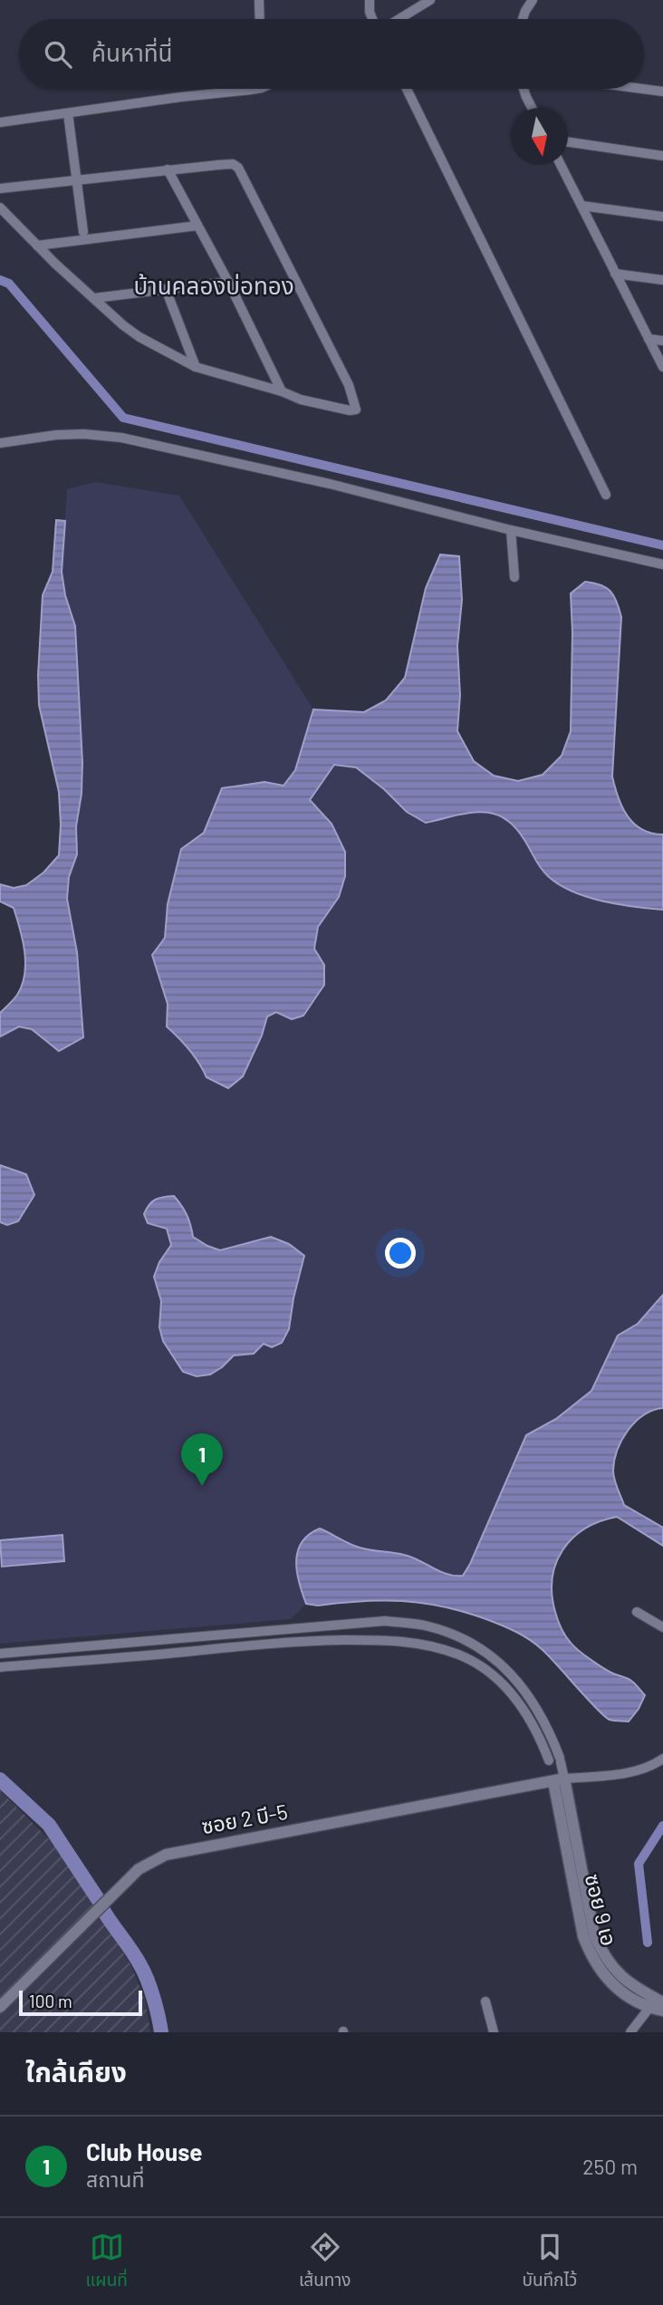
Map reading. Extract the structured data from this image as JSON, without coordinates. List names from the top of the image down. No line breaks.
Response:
{"streets":{"street":["ซอย 2 บี-5","ซอย 9 เอ"]},"crossings":[["ซอย 2 บี-5","ซอย 9 เอ"]],"districts":["บ้านคลองบ่อทอง"],"scale_bar":"100 m","north":"bottom","page":{"search":"ค้นหาที่นี่","pins":"1","scale":"100 m","heading":"ใกล้เคียง","list":[{"mark":"1","name":"Club House","note":"สถานที่","value":"250 m"}],"nav":["แผนที่","เส้นทาง","บันทึกไว้"]}}
